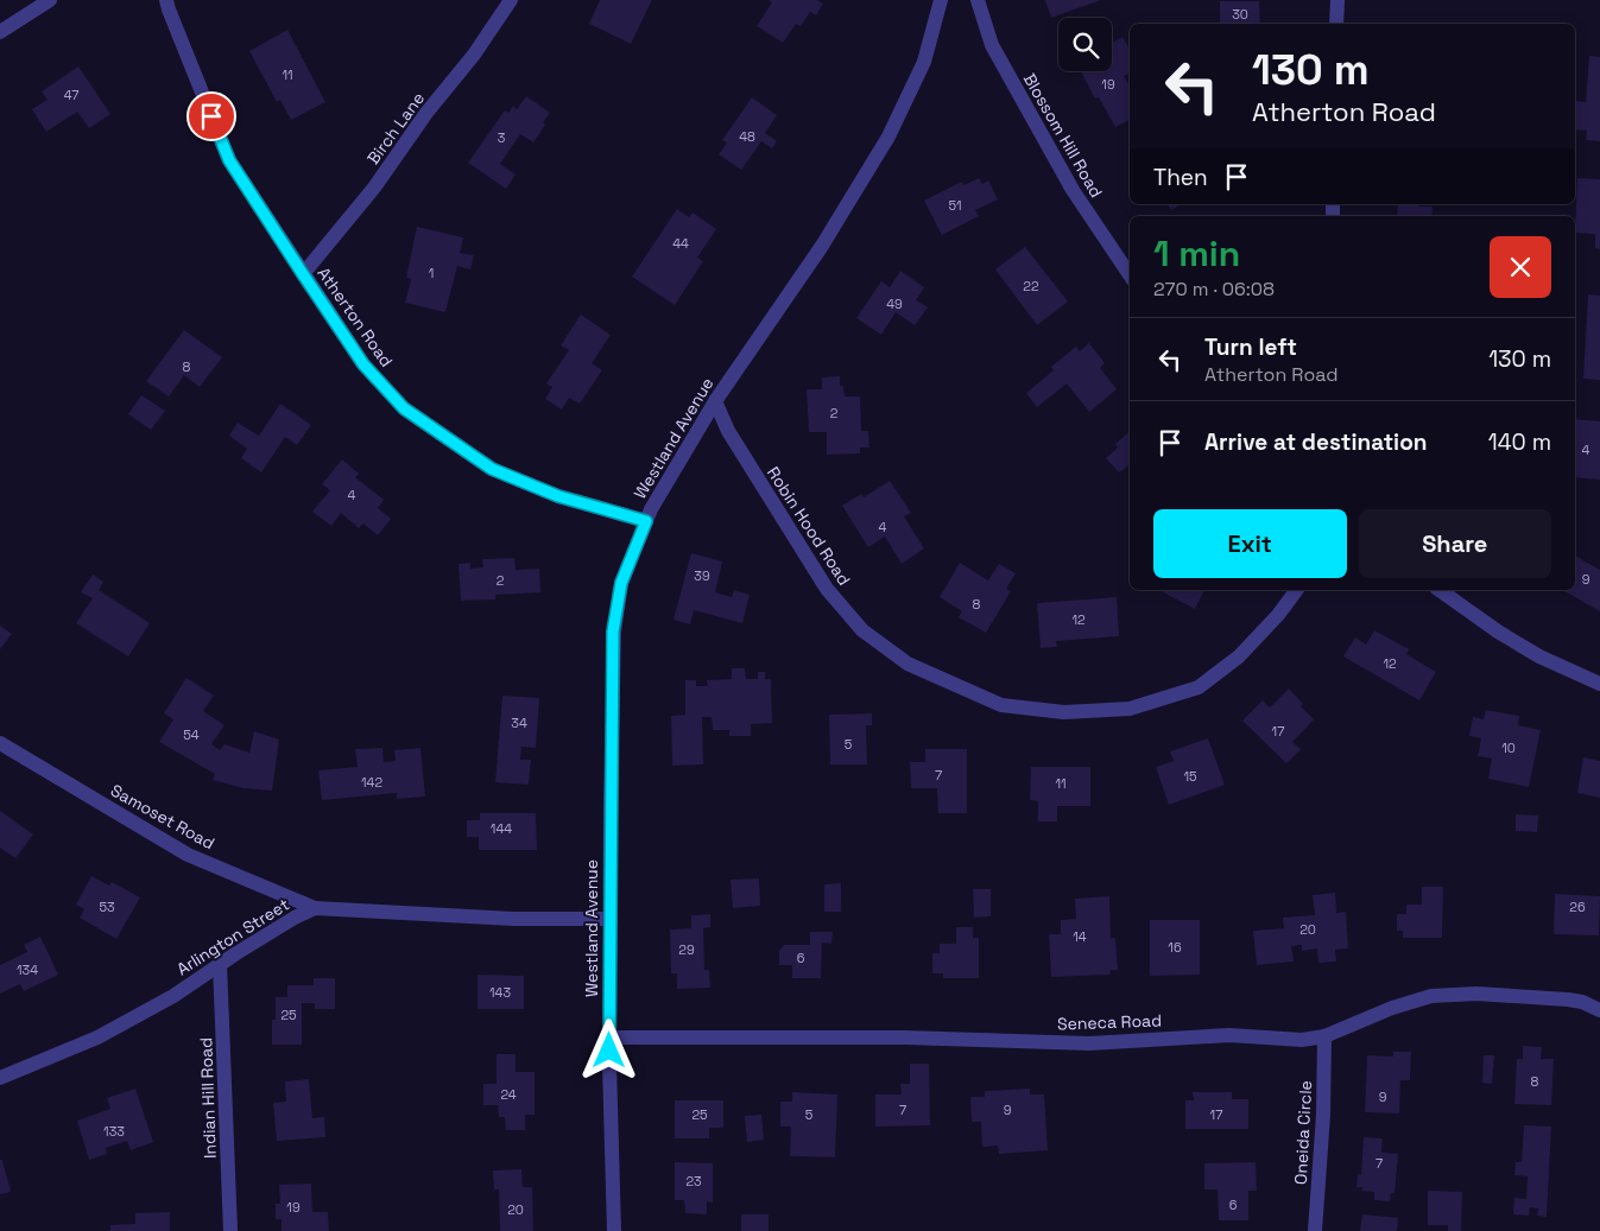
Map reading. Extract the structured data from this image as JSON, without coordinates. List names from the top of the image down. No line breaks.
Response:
{"streets":{"street":["Birch Lane","Blossom Hill Road","Atherton Road","Westland Avenue","Robin Hood Road","Samoset Road","Arlington Street","Seneca Road","Indian Hill Road","Oneida Circle"]},"crossings":[["Birch Lane","Atherton Road"],["Atherton Road","Westland Avenue"],["Westland Avenue","Robin Hood Road"],["Westland Avenue","Arlington Street"],["Westland Avenue","Seneca Road"],["Samoset Road","Arlington Street"],["Arlington Street","Indian Hill Road"],["Seneca Road","Oneida Circle"]],"house_numbers":["30","11","19","47","48","3","51","44","1","22","49","8","2","4","4","4","39","9","2","8","12","12","34","17","54","5","10","7","15","142","11","144","53","26","20","14","16","29","6","134","143","25","8","24","9","7","9","25","5","17","133","7","23","6","19","20"],"page":{"turn":["130 m","Atherton Road"],"then":"Then","heading":["1 min","270 m · 06:08"],"list":[{"name":"Turn left","note":"Atherton Road","value":"130 m"},{"name":"Arrive at destination","value":"140 m"}],"buttons":["Exit","Share"]}}
